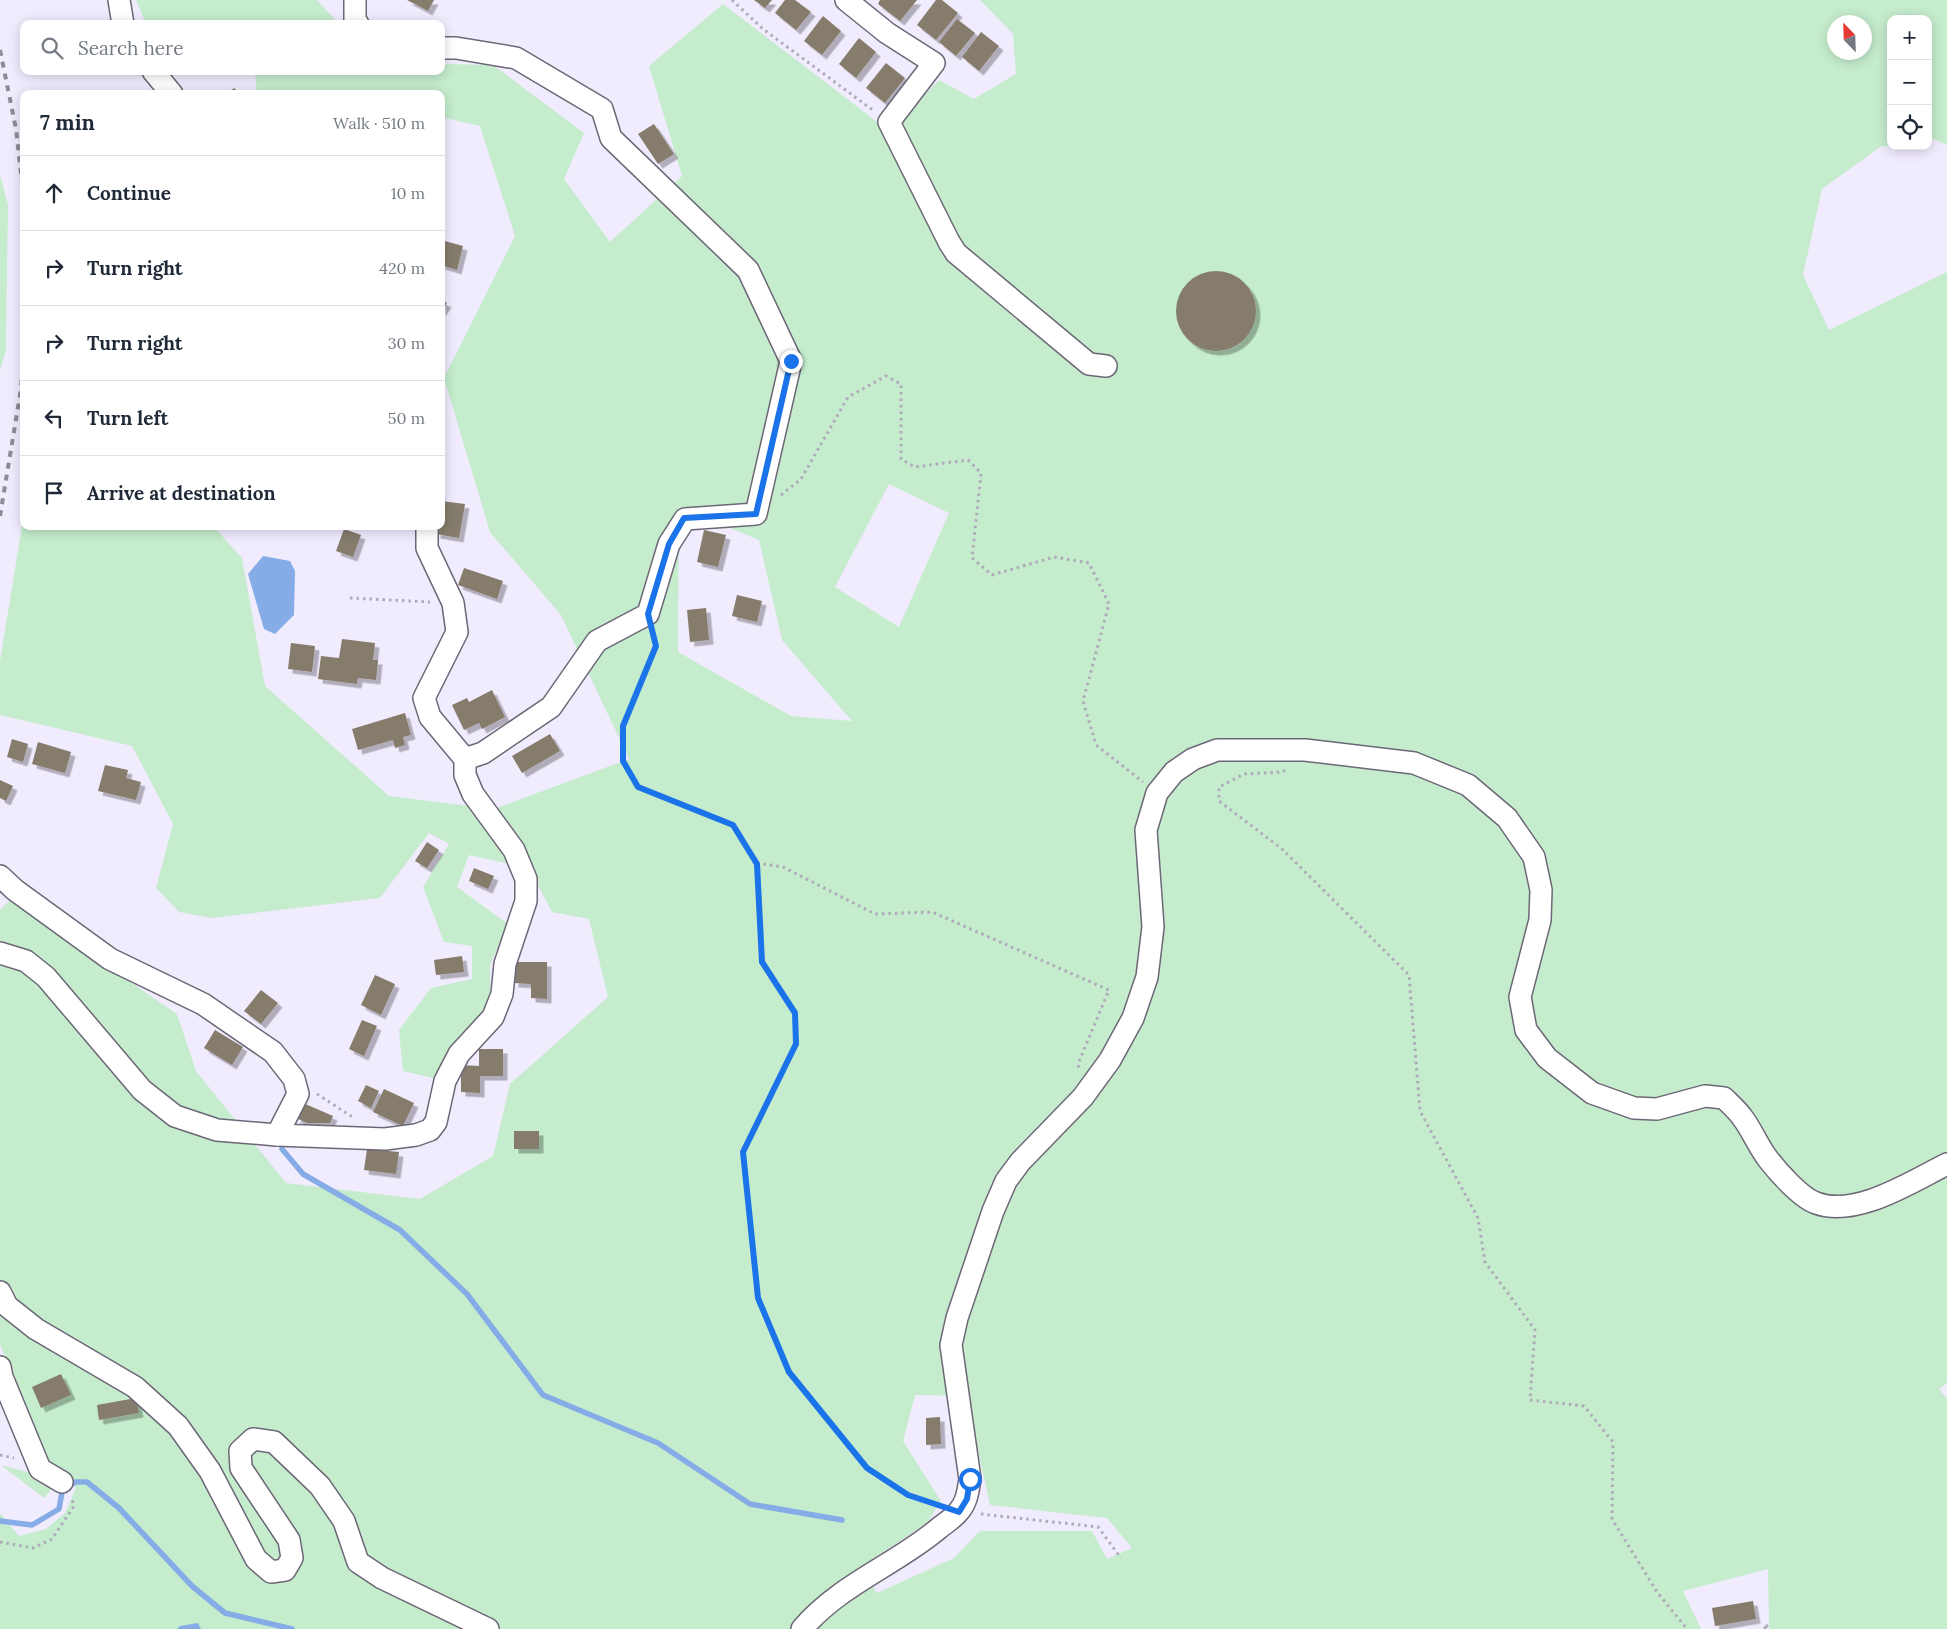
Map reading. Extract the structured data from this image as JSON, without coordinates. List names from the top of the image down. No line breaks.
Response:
{"north":"top left","page":{"map_buttons":["+","−"],"search":"Search here","heading":["7 min","Walk · 510 m"],"list":[["Continue","10 m"],["Turn right","420 m"],["Turn right","30 m"],["Turn left","50 m"],"Arrive at destination"]}}
